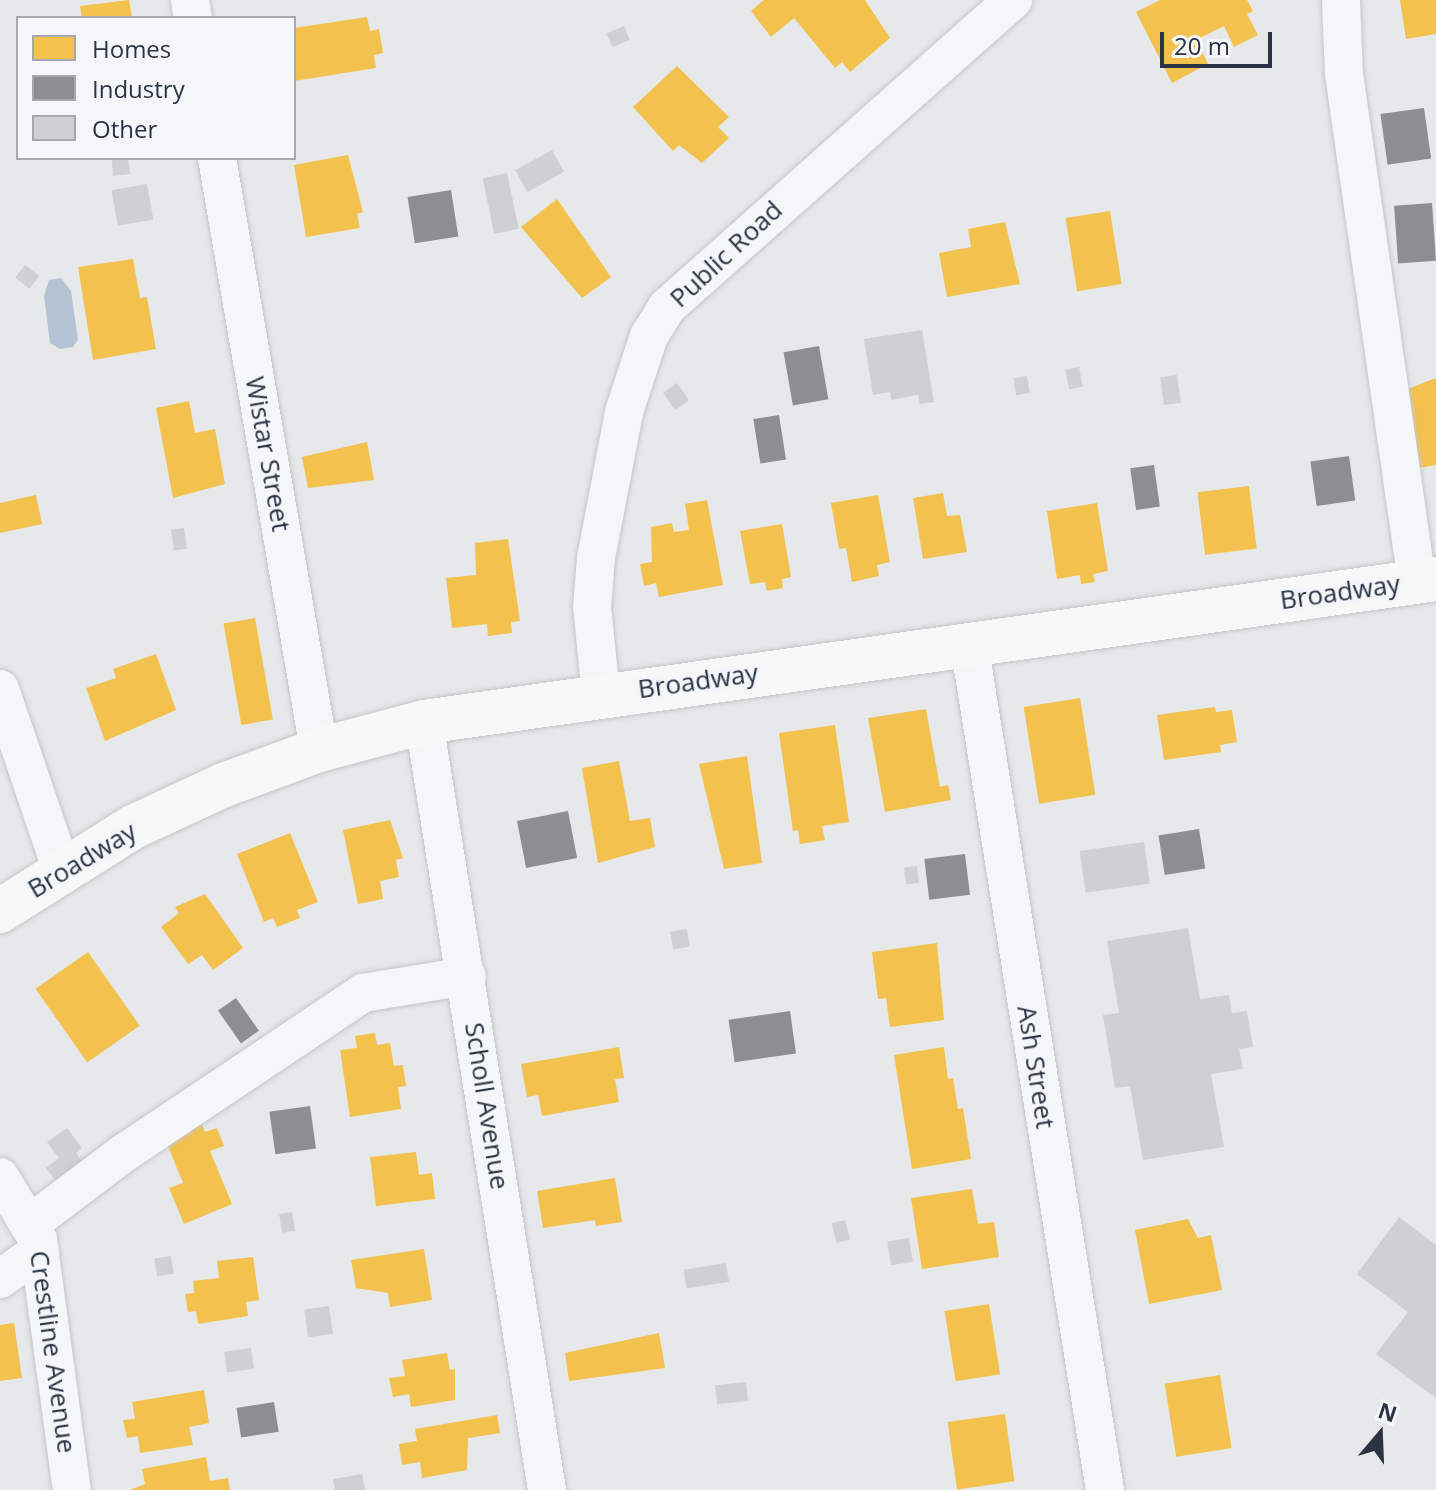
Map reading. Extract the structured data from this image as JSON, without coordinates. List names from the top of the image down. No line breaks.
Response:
{"streets":{"main road":["Broadway"],"street":["Public Road","Wistar Street","Ash Street","Scholl Avenue","Crestline Avenue"]},"crossings":[["Public Road","Broadway"],["Wistar Street","Broadway"],["Broadway","Ash Street"],["Broadway","Scholl Avenue"]],"legend":["Homes","Industry","Other"],"scale_bar":"20 m","north":"top"}
